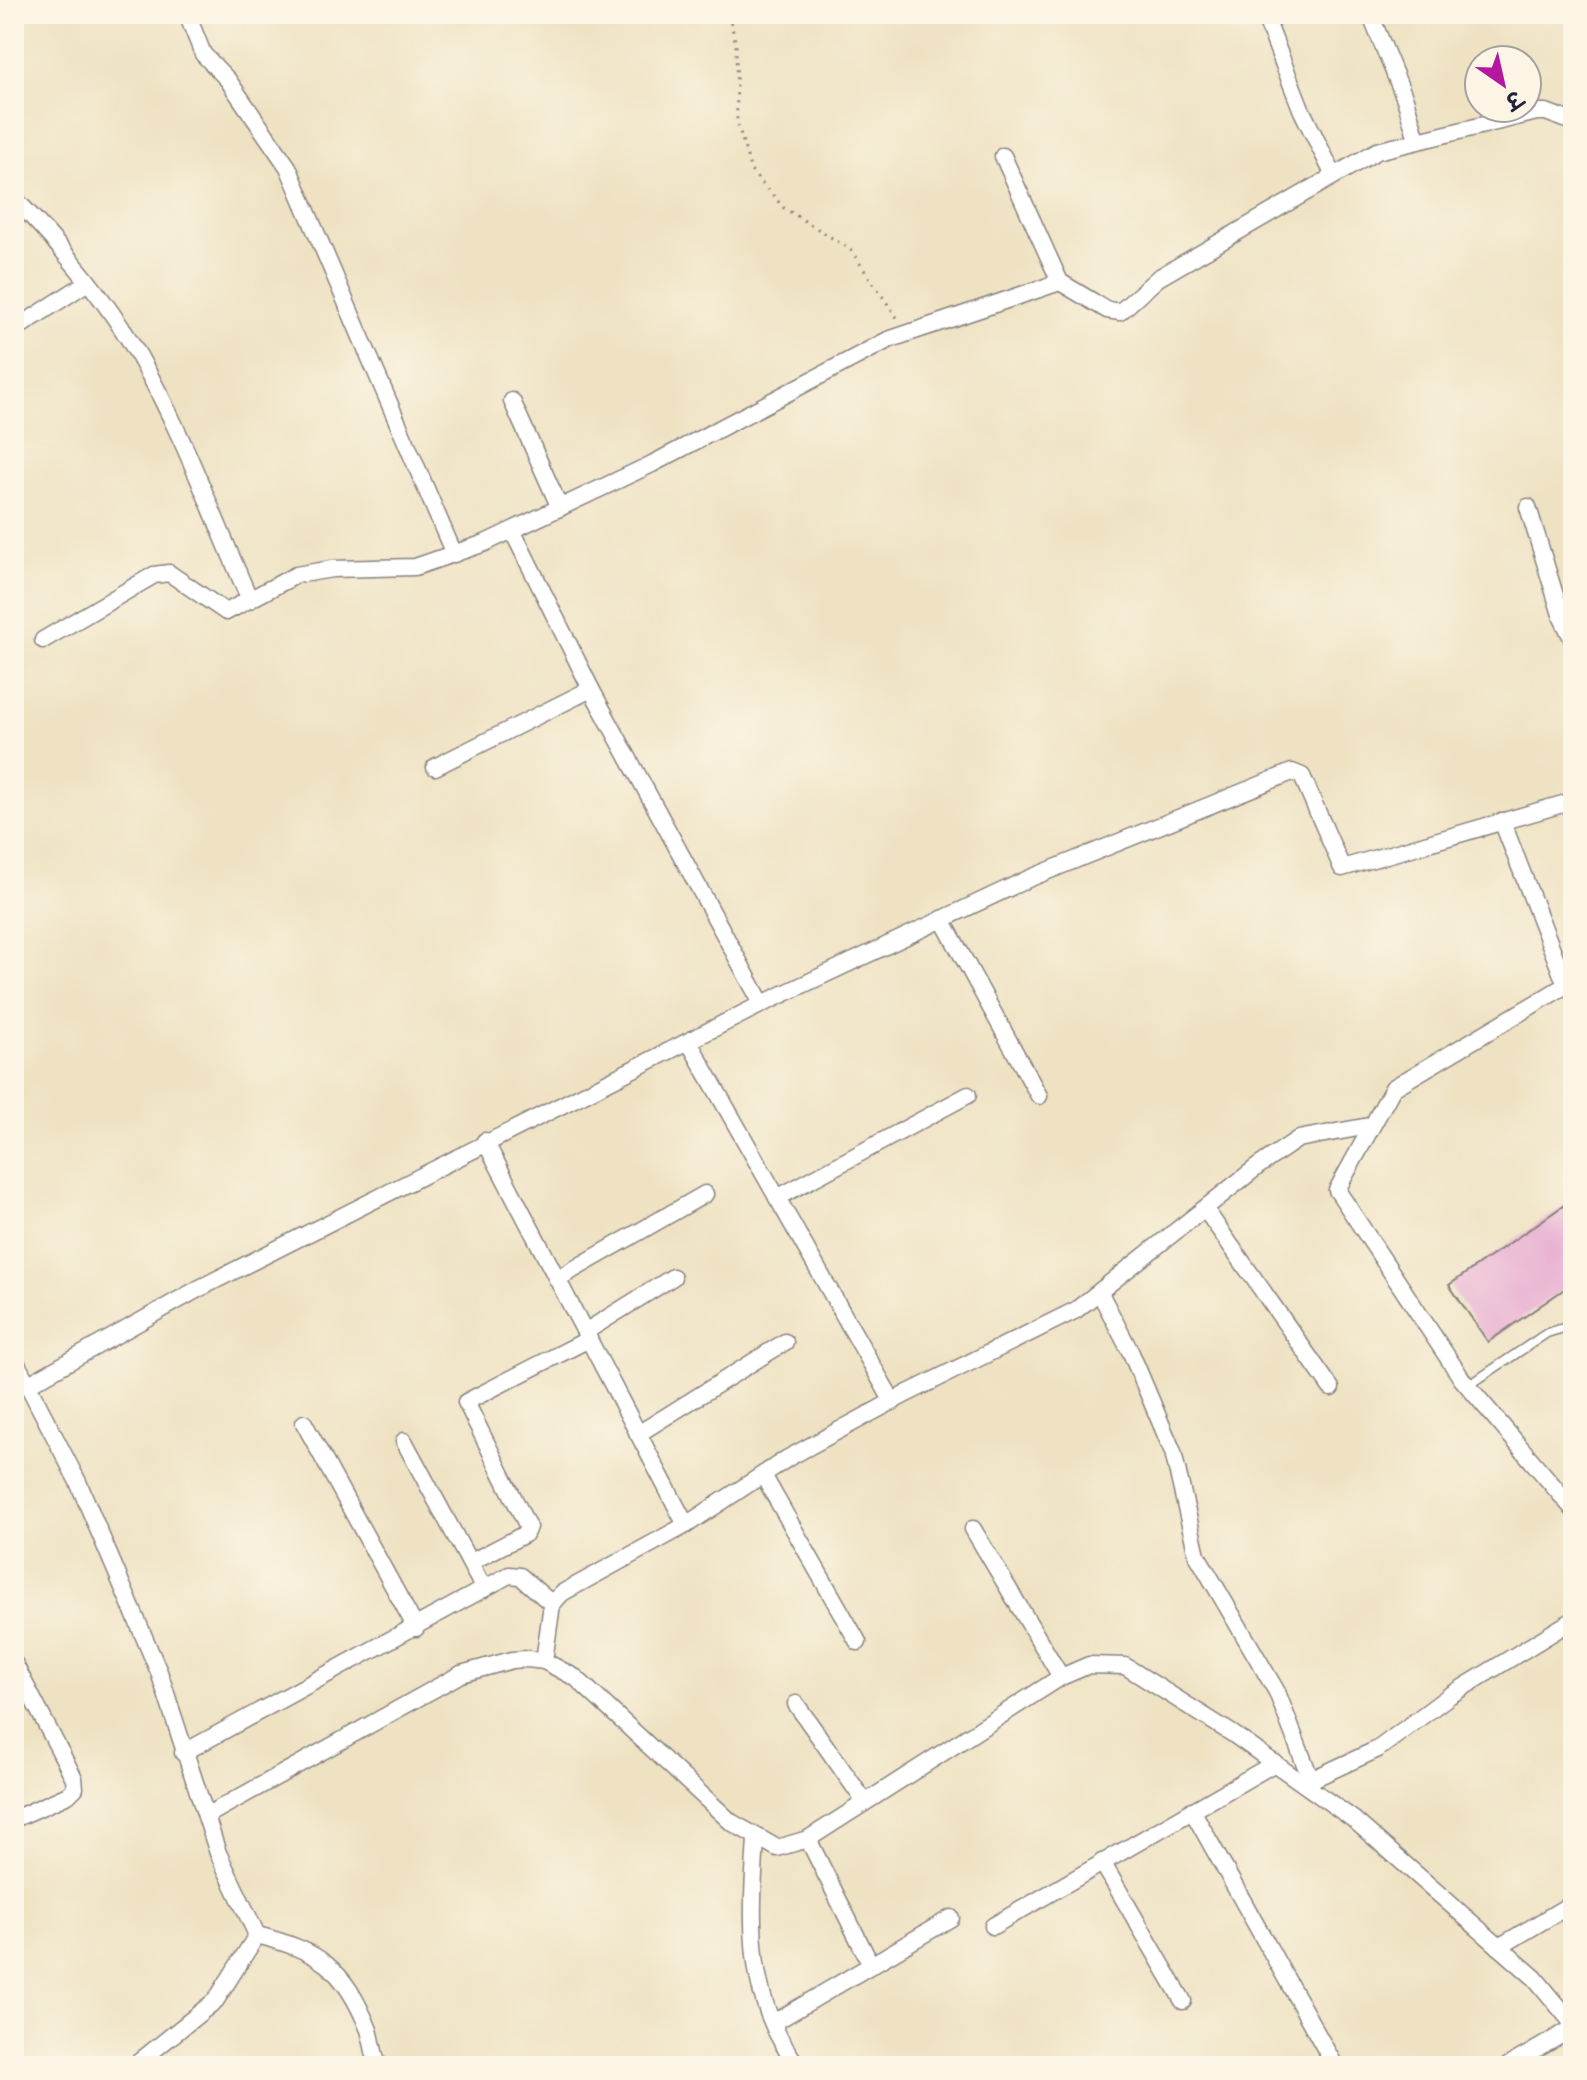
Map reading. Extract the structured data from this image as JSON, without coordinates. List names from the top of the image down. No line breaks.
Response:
{"north":"bottom right"}
